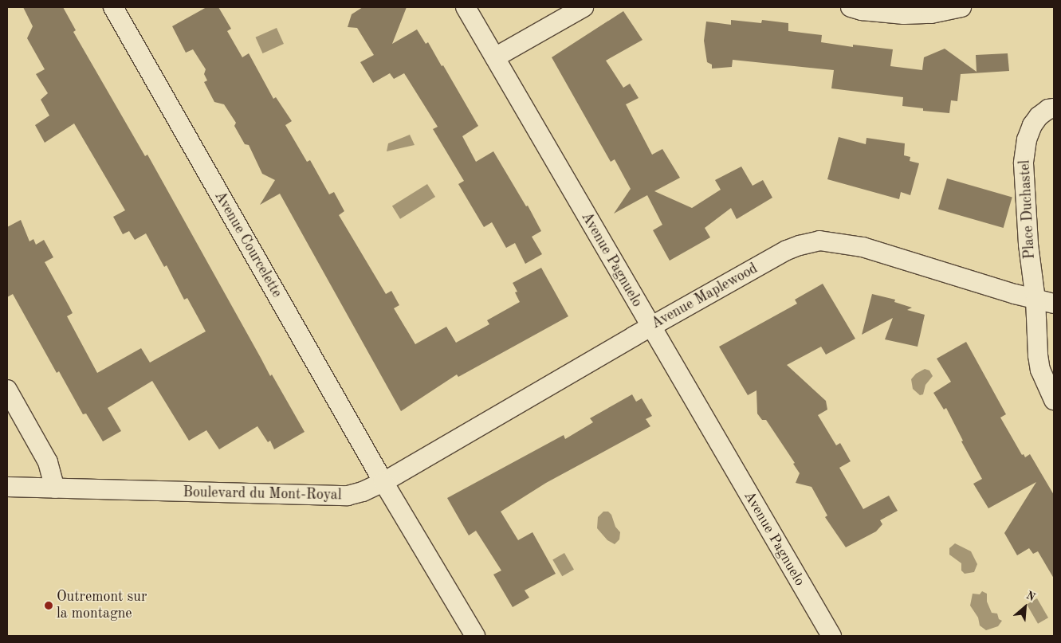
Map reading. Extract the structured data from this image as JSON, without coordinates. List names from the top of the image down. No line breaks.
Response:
{"streets":{"street":["Place Duchastel","Avenue Courcelette","Avenue Pagnuelo","Avenue Maplewood","Boulevard du Mont-Royal"]},"crossings":[["Place Duchastel","Avenue Maplewood"],["Avenue Courcelette","Avenue Maplewood"],["Avenue Courcelette","Boulevard du Mont-Royal"],["Avenue Pagnuelo","Avenue Maplewood"],["Avenue Maplewood","Boulevard du Mont-Royal"]],"places":["Outremont sur la montagne"],"north":"top right"}
